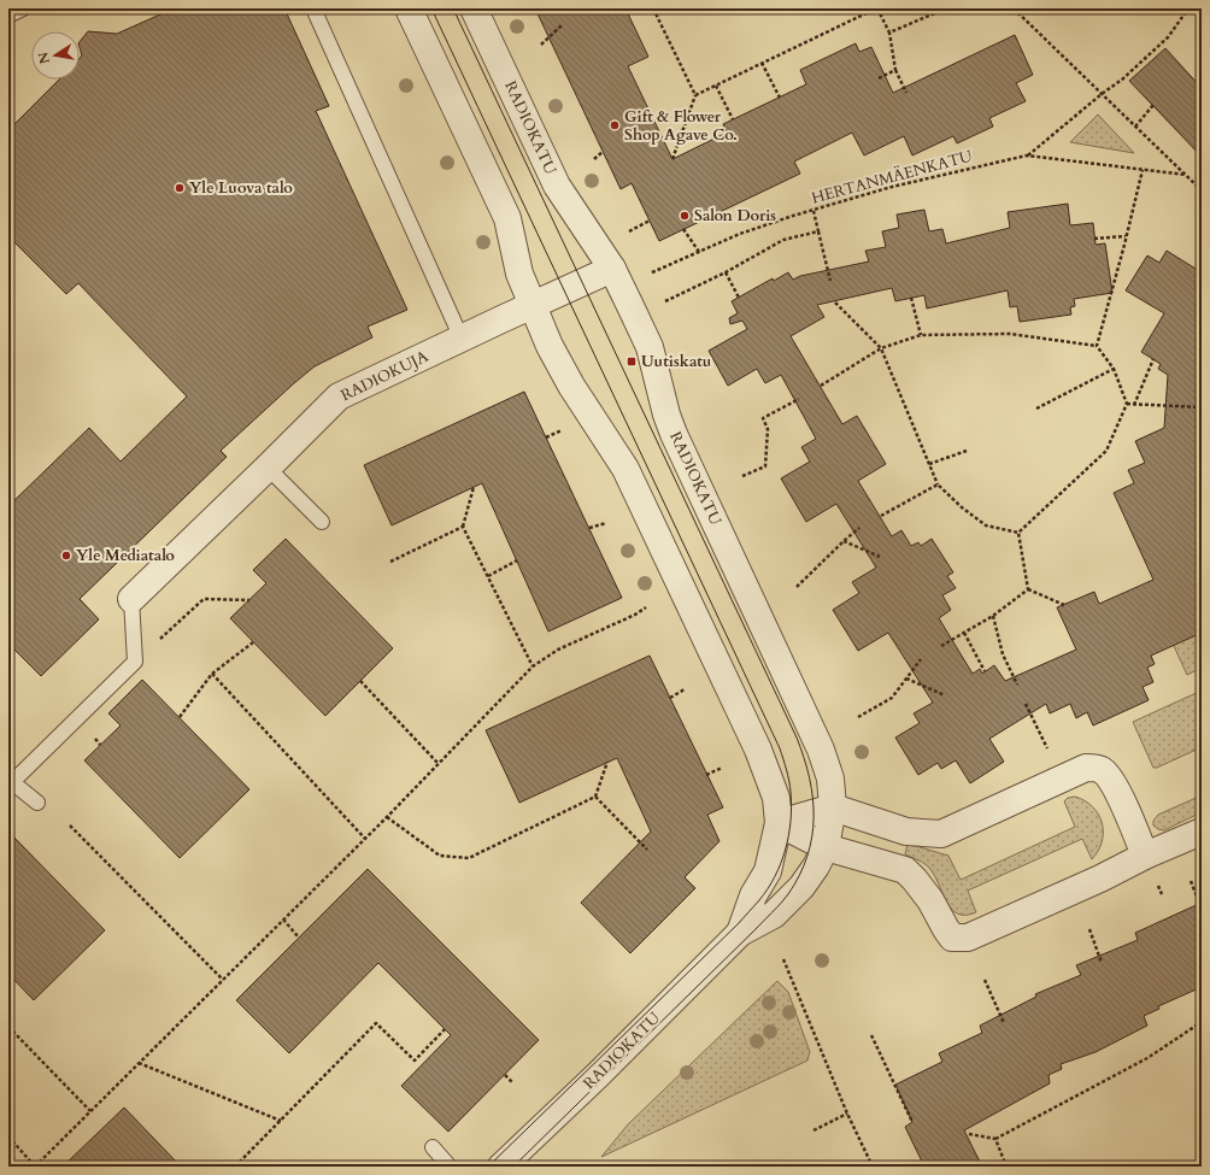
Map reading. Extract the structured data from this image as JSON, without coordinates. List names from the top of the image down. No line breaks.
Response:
{"streets":{"street":["RADIOKATU","RADIOKUJA"],"path":["HERTANMÄENKATU"]},"crossings":[["RADIOKATU","HERTANMÄENKATU"],["RADIOKATU","RADIOKUJA"],["HERTANMÄENKATU","RADIOKUJA"]],"places":{"other":["Gift & Flower Shop Agave Co.","Yle Luova talo","Salon Doris","Yle Mediatalo"],"transit":["Uutiskatu"]},"north":"left"}
